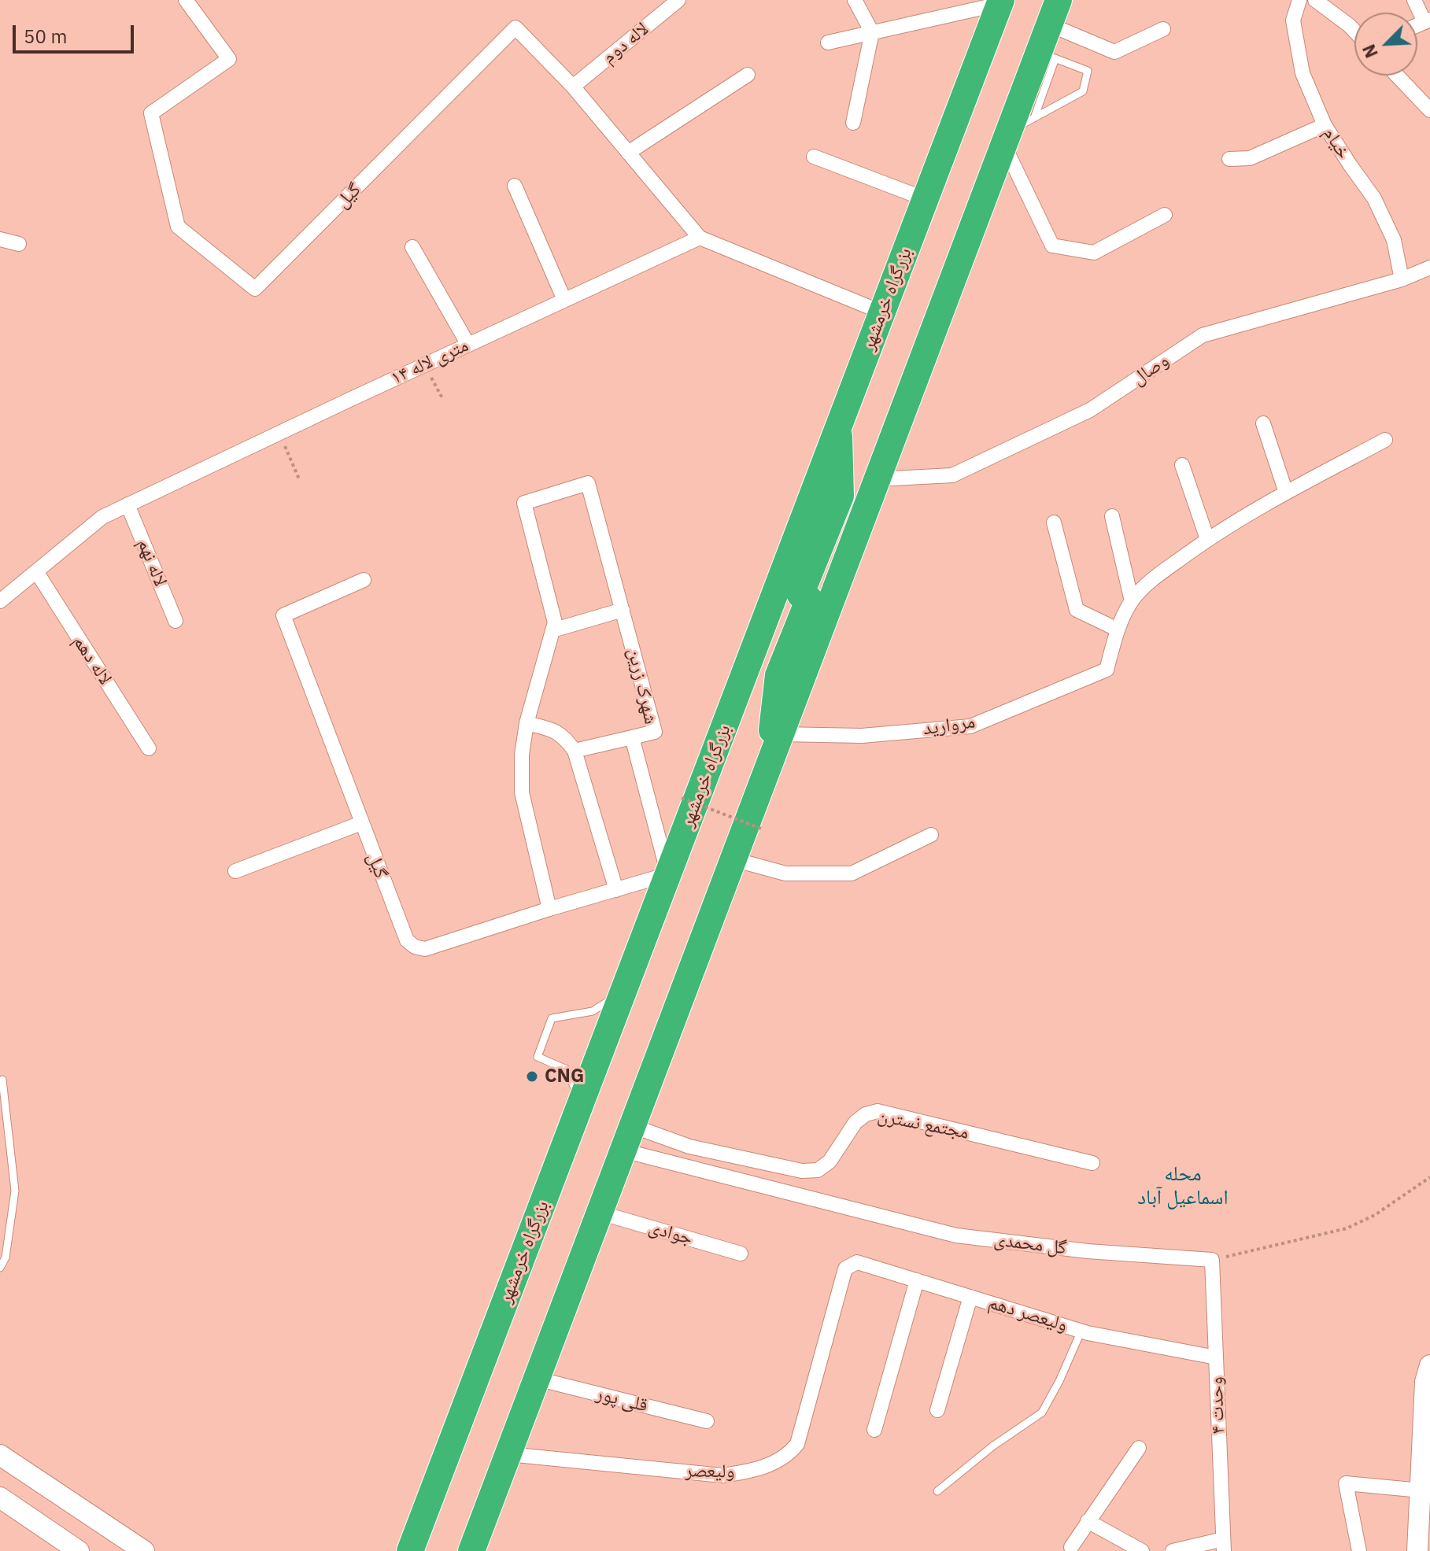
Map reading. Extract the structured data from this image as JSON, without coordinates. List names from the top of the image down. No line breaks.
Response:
{"streets":{"highway":["بزرگراه خرمشهر"],"street":["لاله دوم","خیام","گیل","۱۴ متری لاله","وصال","لاله نهم","لاله دهم","شهرک زرین","مروارید","مجتمع نسترن","جوادی","گل محمدی","ولیعصر دهم","قلی پور","وحدت ۴","ولیعصر"]},"crossings":[["لاله دوم","گیل"],["خیام","وصال"],["گیل","بزرگراه خرمشهر"],["گیل","۱۴ متری لاله"],["گیل","شهرک زرین"],["بزرگراه خرمشهر","وصال"],["بزرگراه خرمشهر","شهرک زرین"],["بزرگراه خرمشهر","مروارید"],["بزرگراه خرمشهر","مجتمع نسترن"],["بزرگراه خرمشهر","جوادی"],["بزرگراه خرمشهر","گل محمدی"],["بزرگراه خرمشهر","قلی پور"],["بزرگراه خرمشهر","ولیعصر"],["۱۴ متری لاله","لاله نهم"],["۱۴ متری لاله","لاله دهم"],["مجتمع نسترن","گل محمدی"],["گل محمدی","وحدت ۴"],["ولیعصر دهم","وحدت ۴"],["ولیعصر دهم","ولیعصر"]],"districts":["محله اسماعیل آباد"],"places":["CNG"],"scale_bar":"50 m","north":"bottom left"}
